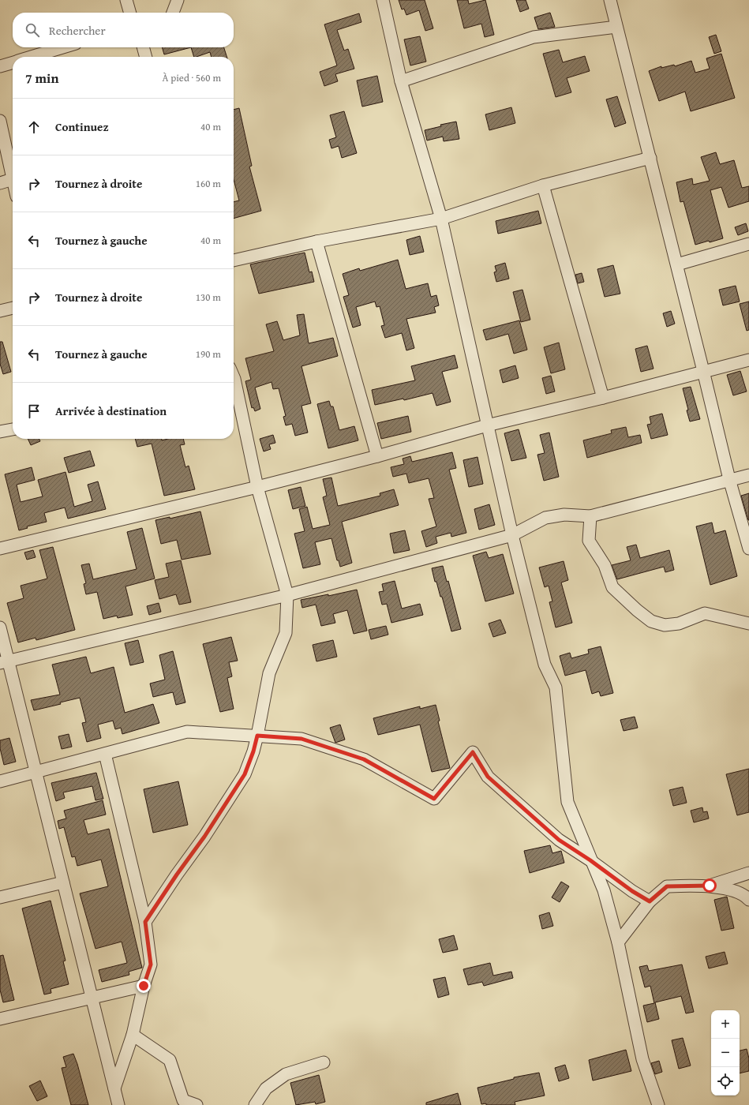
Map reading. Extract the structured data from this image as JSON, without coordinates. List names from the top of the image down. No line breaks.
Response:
{"page":{"search":"Rechercher","heading":["7 min","À pied · 560 m"],"list":[["Continuez","40 m"],["Tournez à droite","160 m"],["Tournez à gauche","40 m"],["Tournez à droite","130 m"],["Tournez à gauche","190 m"],"Arrivée à destination"],"map_buttons":["+","−"]}}
